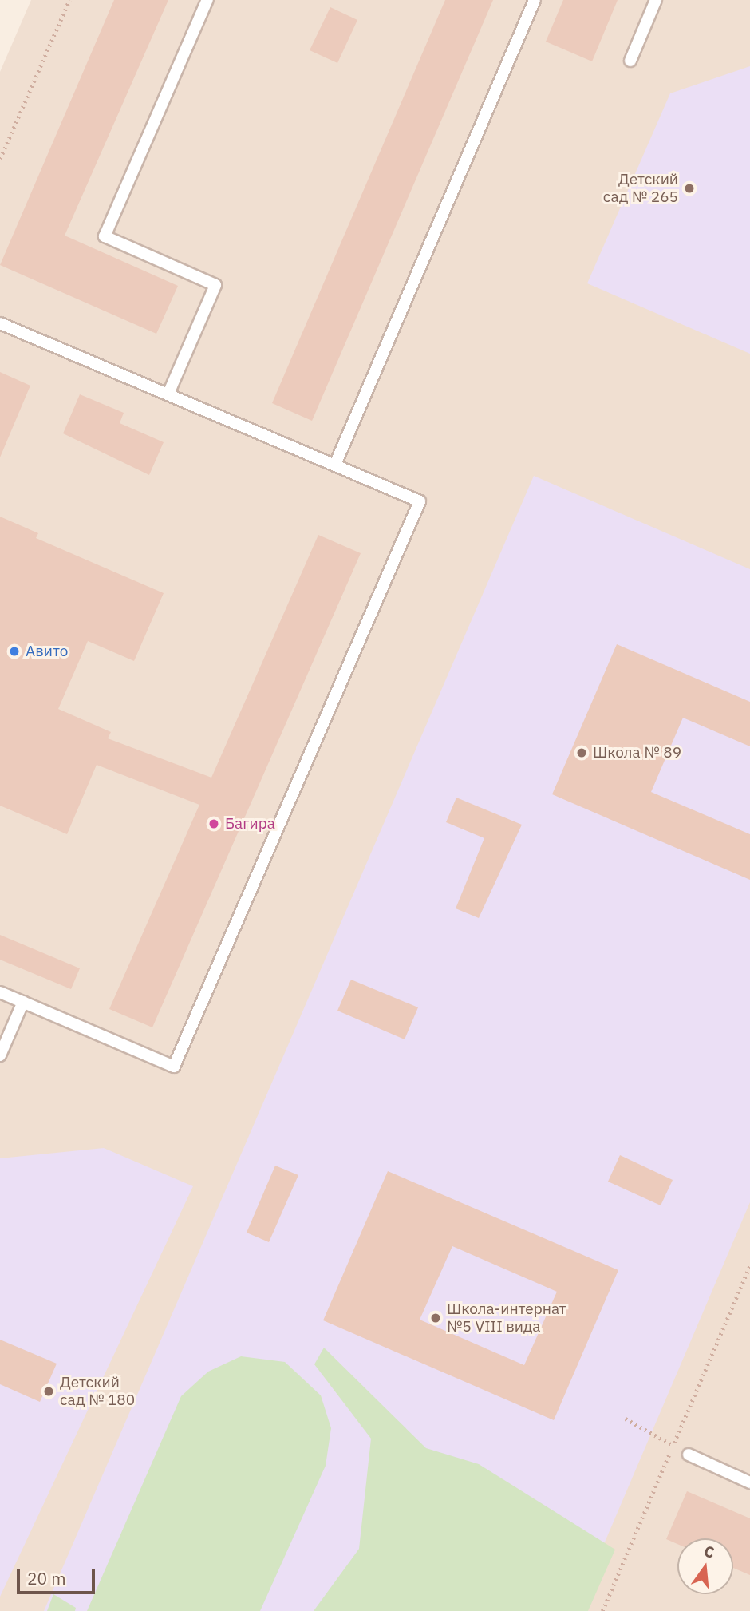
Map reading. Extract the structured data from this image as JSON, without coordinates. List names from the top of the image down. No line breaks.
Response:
{"places":["Детский сад № 265","Авито","Школа № 89","Багира","Школа-интернат №5 VIII вида","Детский сад № 180"],"scale_bar":"20 m","north":"top"}
